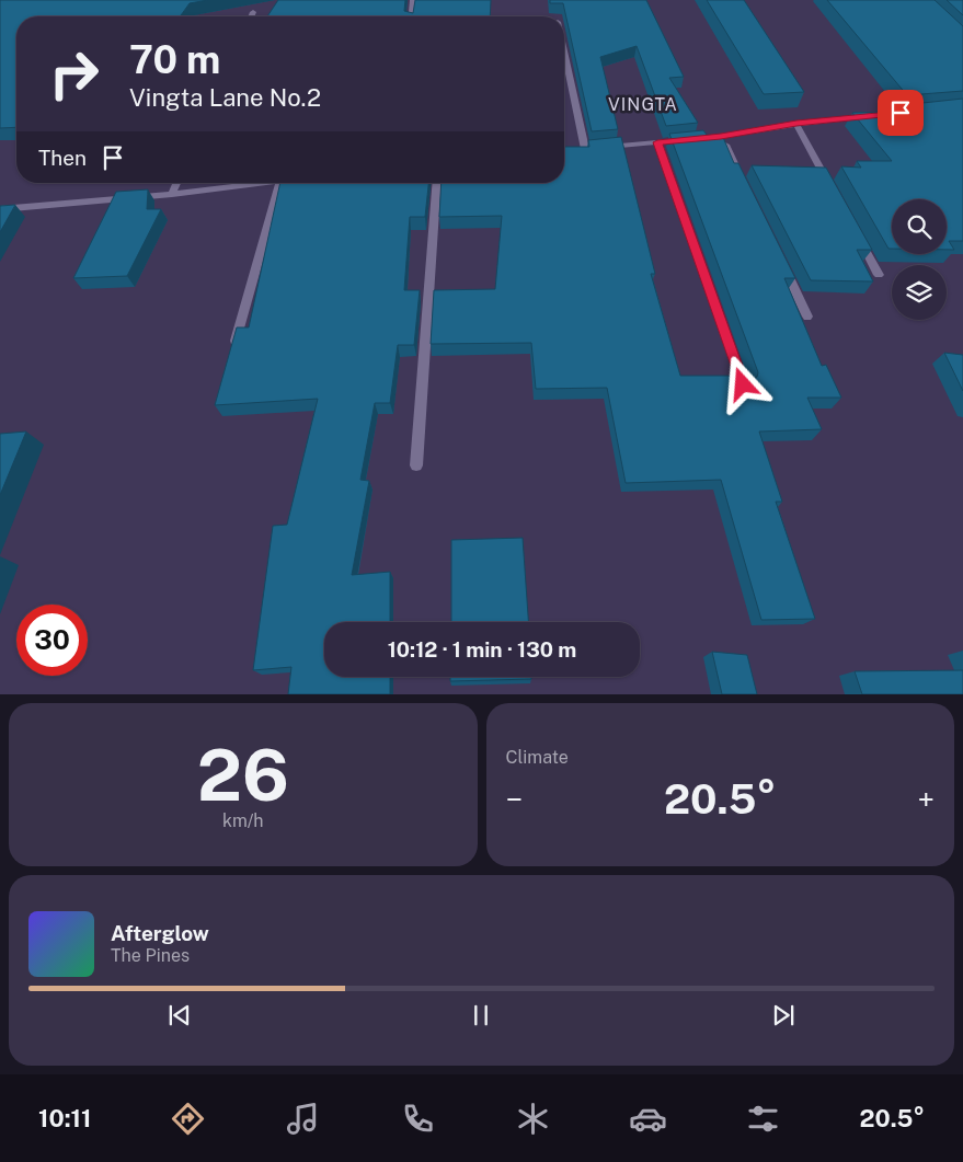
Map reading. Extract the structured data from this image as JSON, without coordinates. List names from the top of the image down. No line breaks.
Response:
{"districts":["VINGTA"],"page":{"turn":["70 m","Vingta Lane No.2"],"then":"Then","limit":"30","trip":"10:12 · 1 min · 130 m","tile":[["26","km/h"],"Climate"],"heat":["−","20.5°","+"],"song":["Afterglow","The Pines"],"tabs":["10:11","20.5°"]}}
